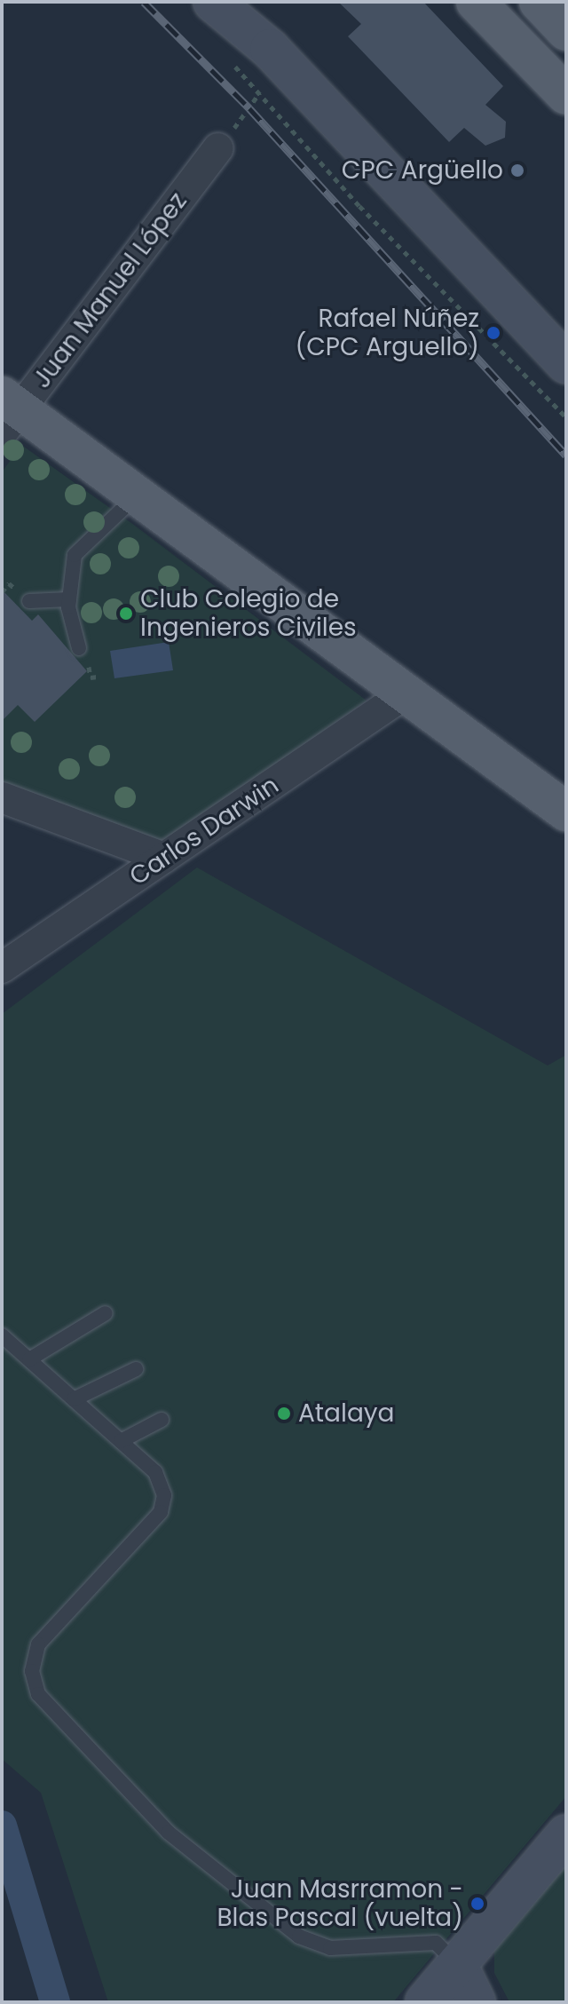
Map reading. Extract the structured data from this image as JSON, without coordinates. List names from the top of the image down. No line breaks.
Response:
{"streets":{"street":["Juan Manuel López","Carlos Darwin"]},"places":["CPC Argüello","Rafael Núñez (CPC Arguello)","Club Colegio de Ingenieros Civiles","Atalaya","Juan Masrramon - Blas Pascal (vuelta)"]}
